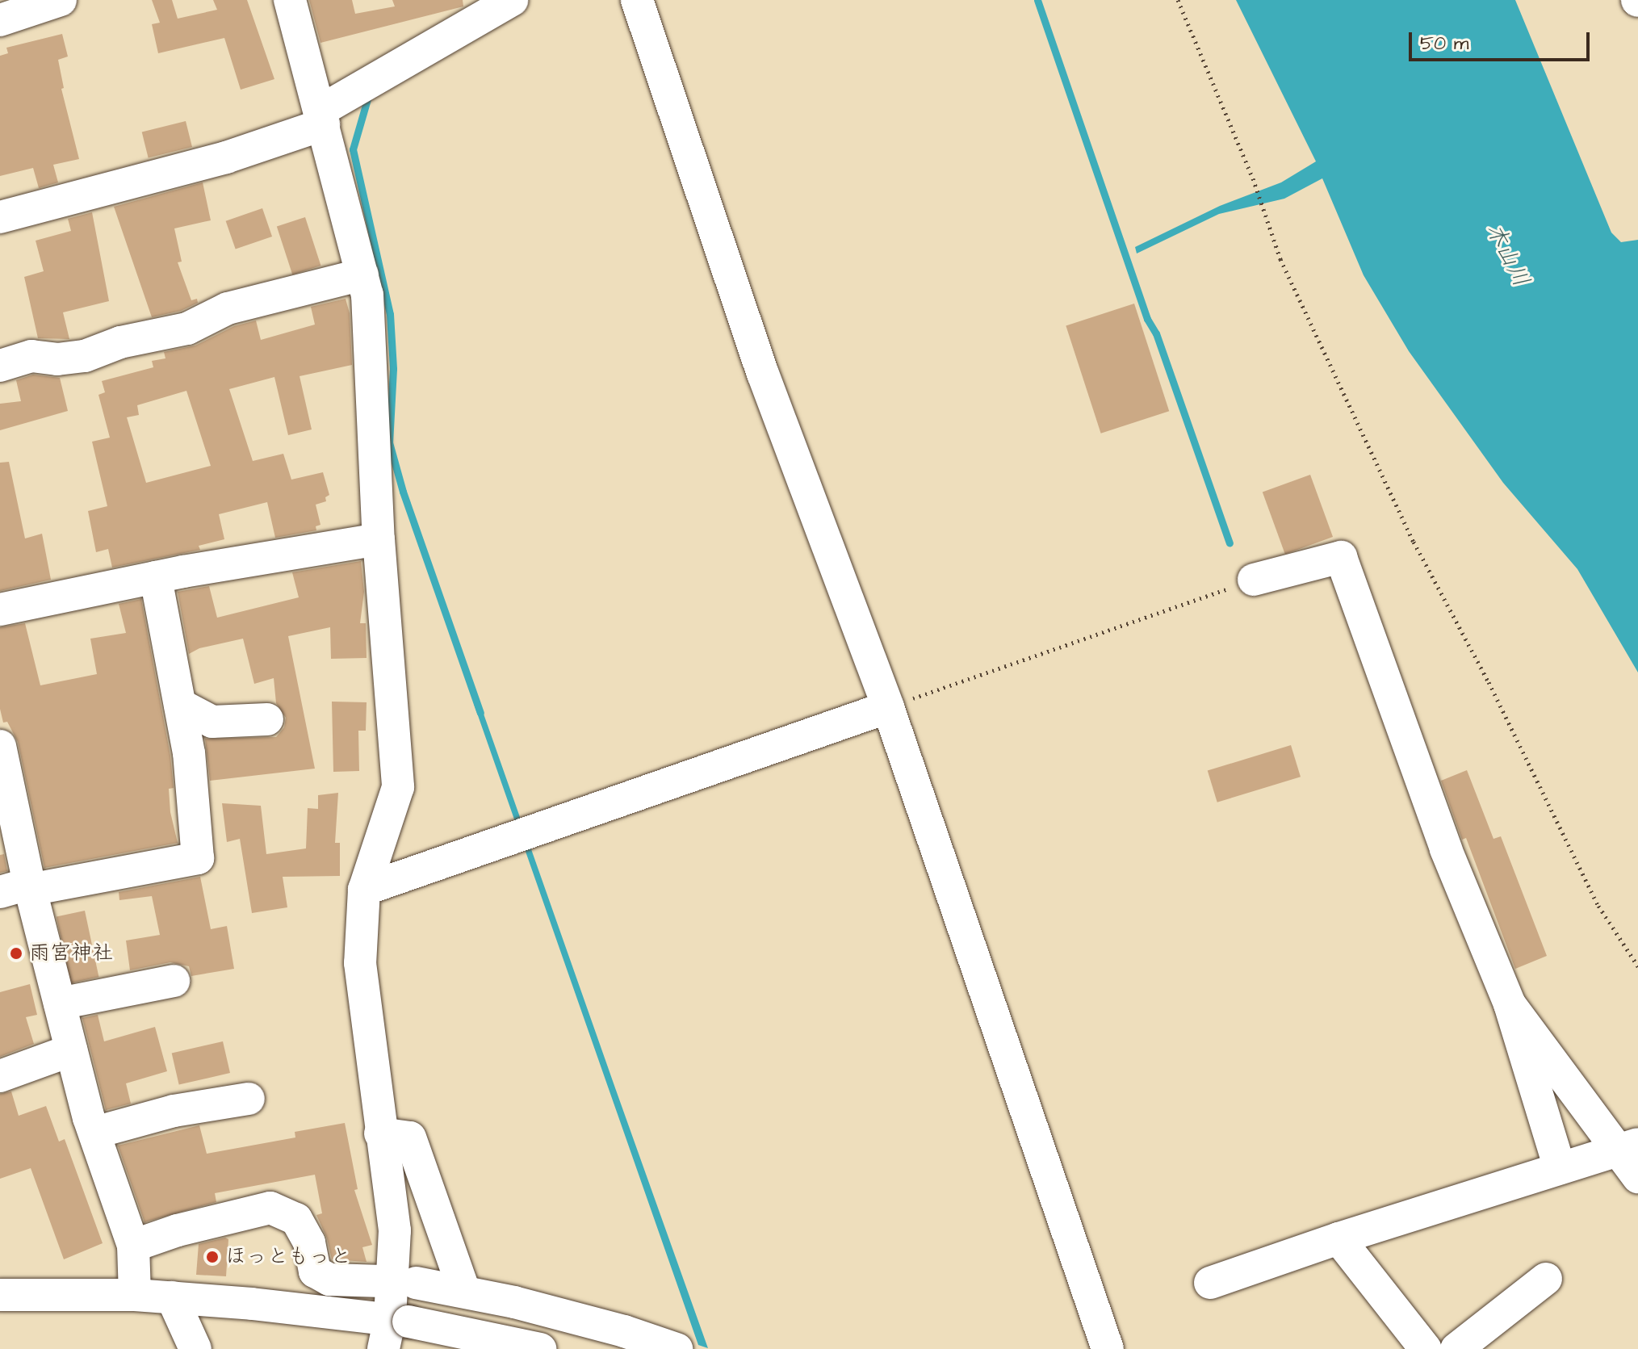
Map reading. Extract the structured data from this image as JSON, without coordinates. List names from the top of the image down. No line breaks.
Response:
{"water":["木山川"],"places":["雨宮神社","ほっともっと"],"scale_bar":"50 m"}
